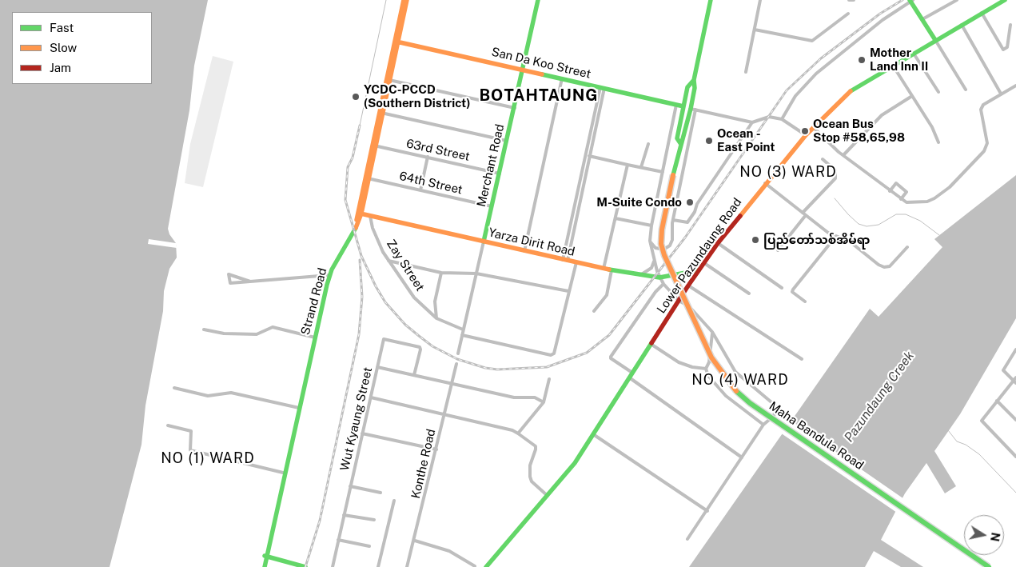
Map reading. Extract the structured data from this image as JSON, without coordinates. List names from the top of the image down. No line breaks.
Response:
{"streets":{"main road":["San Da Koo Street","Merchant Road","Yarza Dirit Road","Lower Pazundaung Road","Strand Road","Maha Bandula Road"],"street":["63rd Street","64th Street","Zay Street","Wut Kyaung Street","Konthe Road"]},"crossings":[["San Da Koo Street","Merchant Road"],["San Da Koo Street","Strand Road"],["San Da Koo Street","Maha Bandula Road"],["63rd Street","Merchant Road"],["63rd Street","Strand Road"],["Merchant Road","64th Street"],["Merchant Road","Yarza Dirit Road"],["64th Street","Strand Road"],["Yarza Dirit Road","Lower Pazundaung Road"],["Yarza Dirit Road","Zay Street"],["Yarza Dirit Road","Strand Road"]],"districts":["BOTAHTAUNG","NO (3) WARD","NO (4) WARD","NO (1) WARD"],"water":["Pazundaung Creek"],"places":["Mother Land Inn II","YCDC-PCCD (Southern District)","Ocean Bus Stop #58,65,98","Ocean - East Point","M-Suite Condo","ပြည်တော်သစ်အိမ််ရာ"],"legend":["Fast","Slow","Jam"],"north":"right"}
